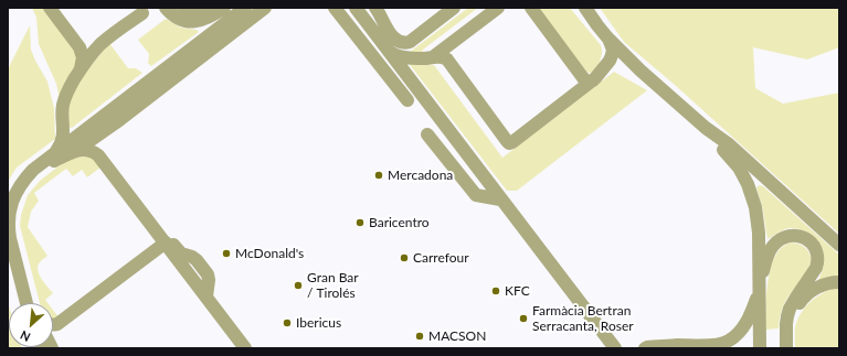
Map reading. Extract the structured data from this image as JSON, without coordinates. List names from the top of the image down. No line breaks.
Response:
{"places":["Mercadona","Baricentro","McDonald's","Carrefour","Gran Bar / Tirolés","KFC","Farmàcia Bertran Serracanta, Roser","Ibericus","MACSON"],"north":"bottom left"}
